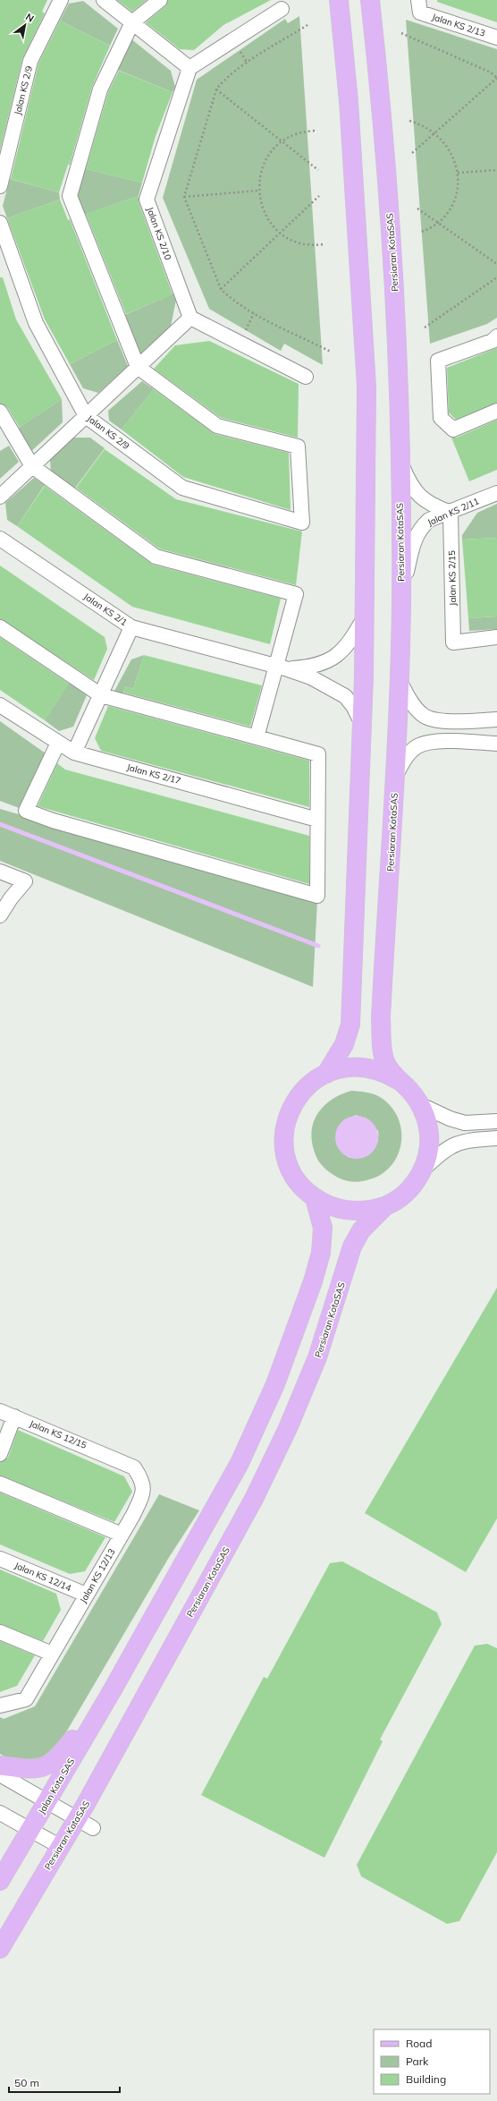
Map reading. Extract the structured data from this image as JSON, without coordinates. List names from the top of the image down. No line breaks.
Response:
{"streets":{"main road":["Persiaran KotaSAS","Jalan Kota SAS"],"street":["Jalan KS 2/13","Jalan KS 2/9","Jalan KS 2/10","Jalan KS 2/11","Jalan KS 2/15","Jalan KS 2/1","Jalan KS 2/17","Jalan KS 12/15","Jalan KS 12/13","Jalan KS 12/14"]},"crossings":[["Persiaran KotaSAS","Jalan KS 2/11"],["Persiaran KotaSAS","Jalan Kota SAS"],["Jalan KS 2/11","Jalan KS 2/15"],["Jalan KS 12/15","Jalan KS 12/13"],["Jalan KS 12/13","Jalan KS 12/14"]],"legend":["Road","Park","Building"],"scale_bar":"50 m","north":"top right"}
